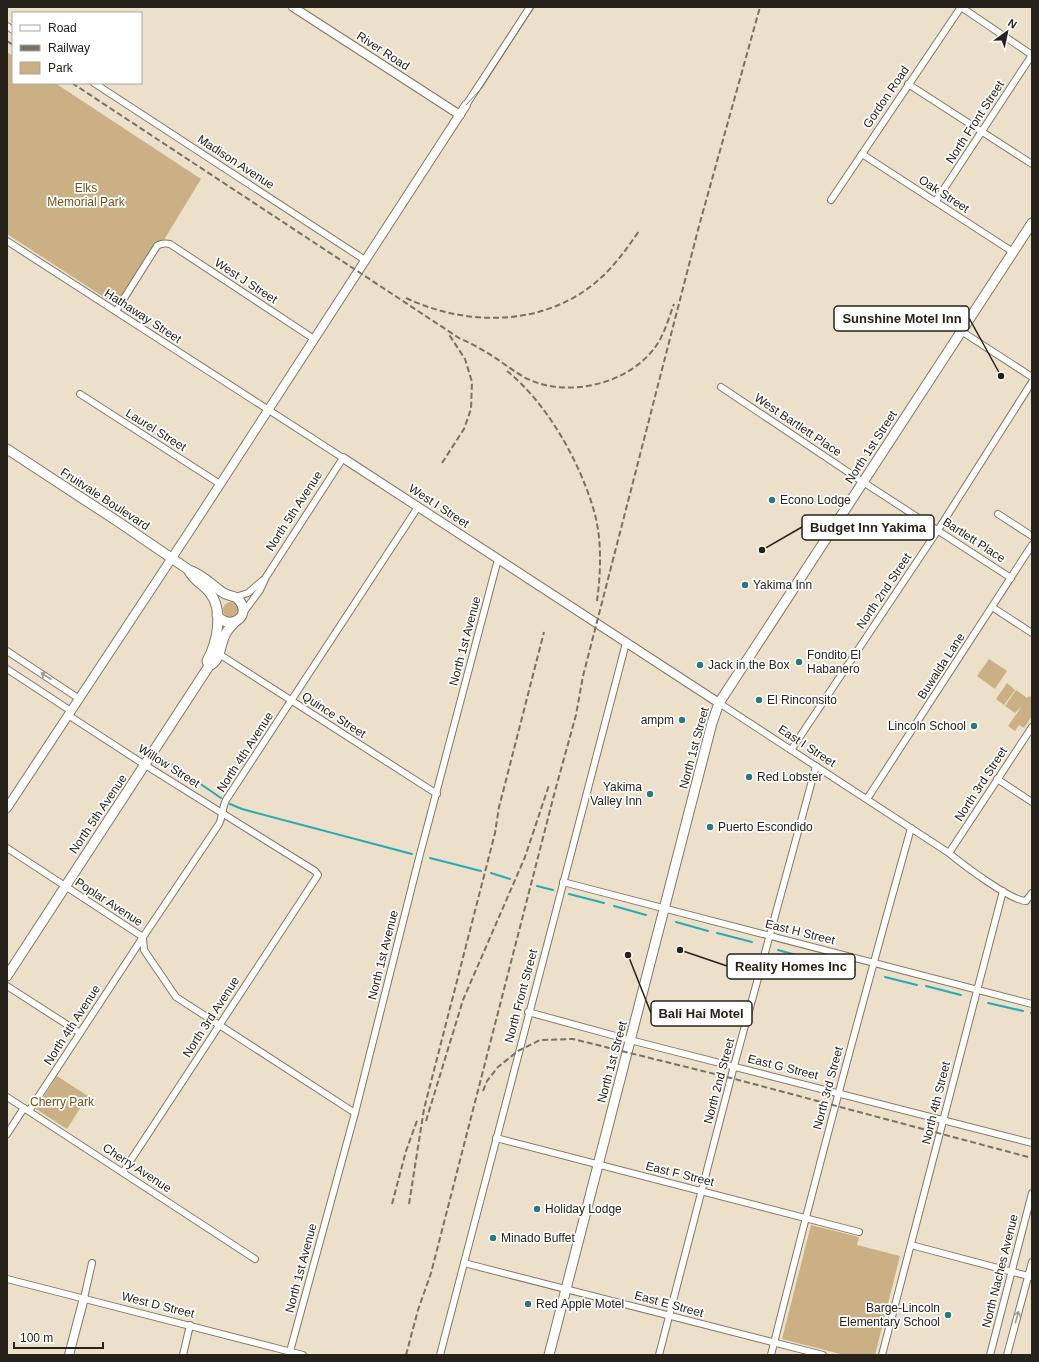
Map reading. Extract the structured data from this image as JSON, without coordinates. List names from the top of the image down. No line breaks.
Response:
{"streets":{"main road":["North 1st Street","Fruitvale Boulevard","North 5th Avenue"],"street":["River Road","Gordon Road","North Front Street","Madison Avenue","Oak Street","West J Street","Hathaway Street","West Bartlett Place","Laurel Street","West I Street","Bartlett Place","North 2nd Street","North 1st Avenue","Buwalda Lane","Quince Street","East I Street","North 4th Avenue","Willow Street","North 3rd Street","Poplar Avenue","East H Street","North 3rd Avenue","East G Street","North 4th Street","Cherry Avenue","East F Street","North Naches Avenue","East E Street","West D Street"]},"crossings":[["Gordon Road","Oak Street"],["North Front Street","Oak Street"],["North Front Street","East I Street"],["North Front Street","East H Street"],["North Front Street","East G Street"],["North Front Street","East F Street"],["North Front Street","East E Street"],["Oak Street","North 1st Street"],["West J Street","Hathaway Street"],["Hathaway Street","West I Street"],["West Bartlett Place","North 1st Street"],["West Bartlett Place","Bartlett Place"],["North 1st Street","Bartlett Place"],["North 1st Street","East I Street"],["North 1st Street","East H Street"],["North 1st Street","East G Street"],["North 1st Street","East F Street"],["North 1st Street","East E Street"],["Fruitvale Boulevard","North 5th Avenue"],["West I Street","North 5th Avenue"],["West I Street","North 1st Avenue"],["West I Street","East I Street"],["West I Street","North 4th Avenue"],["North 5th Avenue","Quince Street"],["North 5th Avenue","Willow Street"],["North 5th Avenue","Poplar Avenue"],["Bartlett Place","North 2nd Street"],["Bartlett Place","Buwalda Lane"],["North 2nd Street","East I Street"],["North 2nd Street","East H Street"],["North 2nd Street","East G Street"],["North 2nd Street","East F Street"],["North 2nd Street","East E Street"],["North 1st Avenue","Quince Street"],["North 1st Avenue","Poplar Avenue"],["North 1st Avenue","West D Street"],["Buwalda Lane","East I Street"],["Quince Street","North 4th Avenue"],["East I Street","North 3rd Street"],["East I Street","North 4th Street"],["North 4th Avenue","Willow Street"],["North 4th Avenue","Poplar Avenue"],["North 4th Avenue","Cherry Avenue"],["Willow Street","North 3rd Avenue"],["North 3rd Street","East H Street"],["North 3rd Street","East G Street"],["North 3rd Street","East F Street"],["North 3rd Street","East E Street"],["Poplar Avenue","North 3rd Avenue"],["East H Street","North 4th Street"],["North 3rd Avenue","Cherry Avenue"],["East G Street","North 4th Street"]],"parks":["Elks Memorial Park","Cherry Park"],"places":["Sunshine Motel Inn","Econo Lodge","Budget Inn Yakima","Yakima Inn","Fondito El Habanero","Jack in the Box","El Rinconsito","ampm","Lincoln School","Red Lobster","Yakima Valley Inn","Puerto Escondido","Reality Homes Inc","Bali Hai Motel","Holiday Lodge","Minado Buffet","Red Apple Motel","Barge-Lincoln Elementary School"],"legend":["Road","Railway","Park"],"scale_bar":"100 m","north":"top right"}
